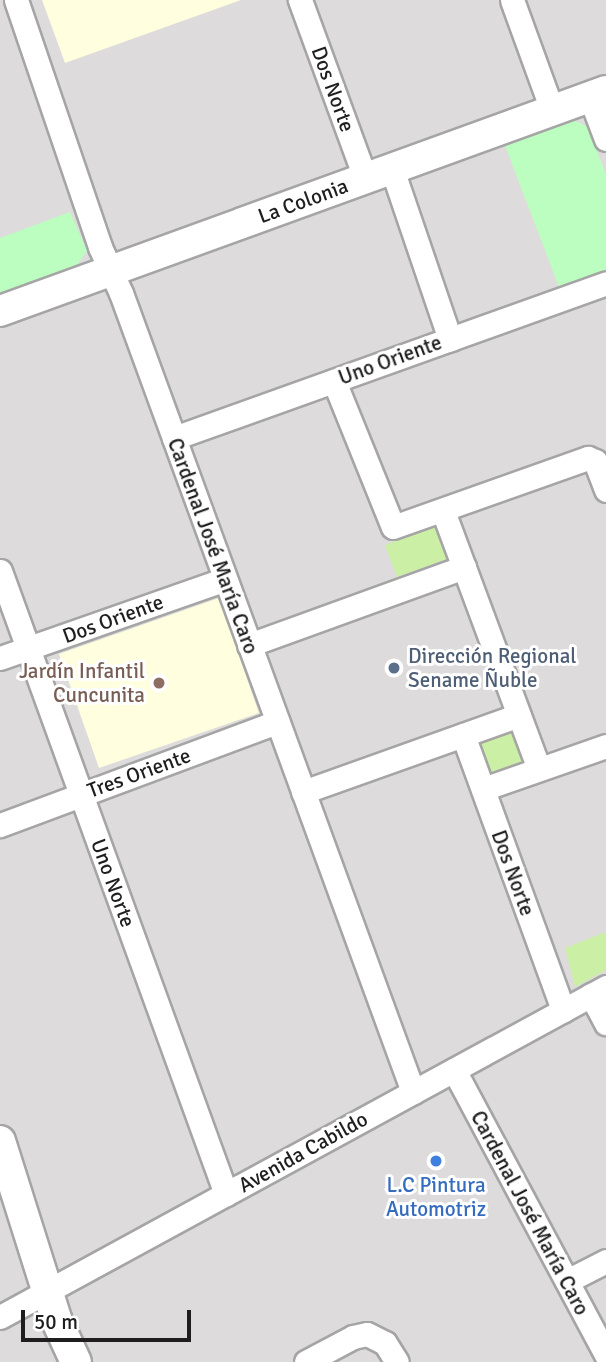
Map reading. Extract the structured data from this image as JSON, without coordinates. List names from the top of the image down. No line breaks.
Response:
{"streets":{"street":["Dos Norte","La Colonia","Uno Oriente","Cardenal José María Caro","Dos Oriente","Tres Oriente","Uno Norte","Avenida Cabildo"]},"crossings":[["Dos Norte","La Colonia"],["Dos Norte","Uno Oriente"],["Dos Norte","Avenida Cabildo"],["La Colonia","Cardenal José María Caro"],["Uno Oriente","Cardenal José María Caro"],["Cardenal José María Caro","Dos Oriente"],["Cardenal José María Caro","Tres Oriente"],["Cardenal José María Caro","Avenida Cabildo"],["Dos Oriente","Uno Norte"],["Tres Oriente","Uno Norte"],["Uno Norte","Avenida Cabildo"]],"places":["Dirección Regional Sename Ñuble","Jardín Infantil Cuncunita","L.C Pintura Automotriz"],"scale_bar":"50 m"}
